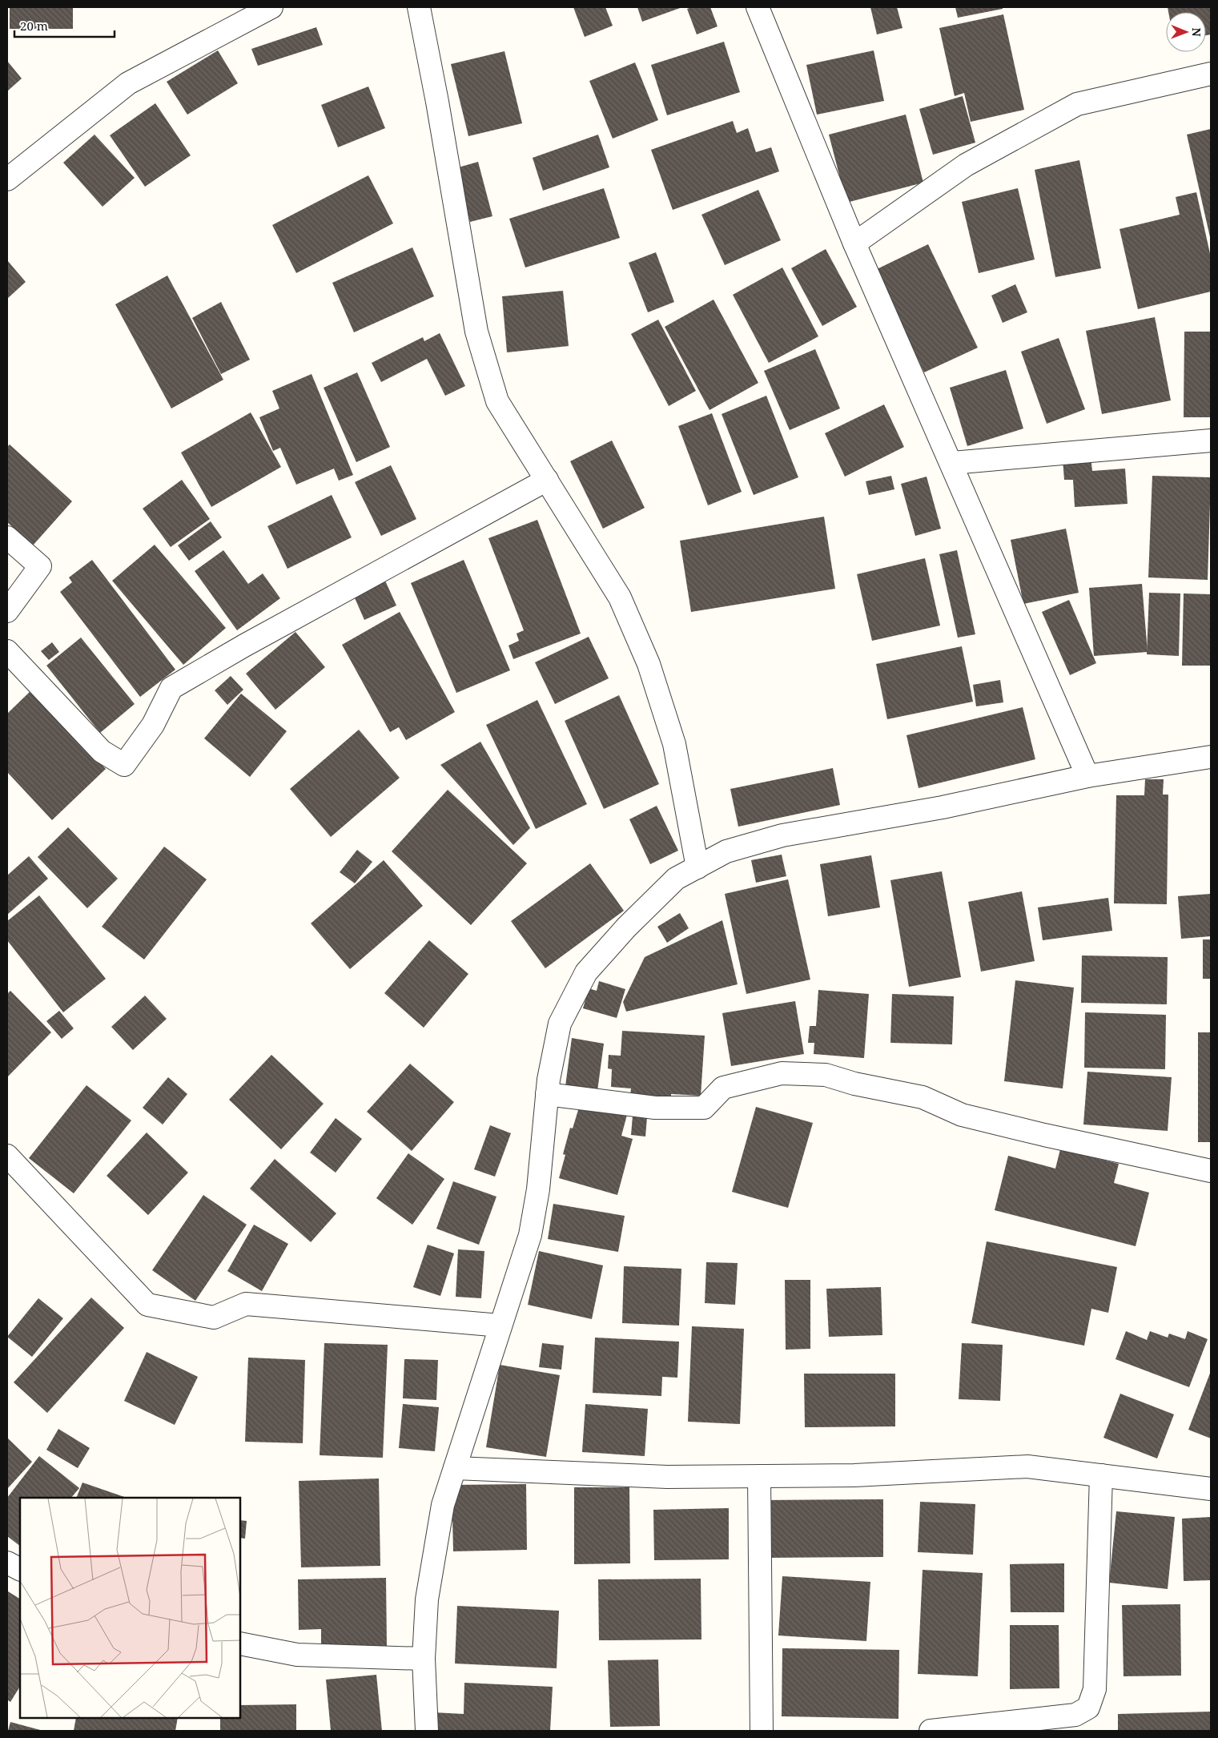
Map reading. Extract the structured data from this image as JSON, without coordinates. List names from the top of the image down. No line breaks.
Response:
{"scale_bar":"20 m","north":"right"}
